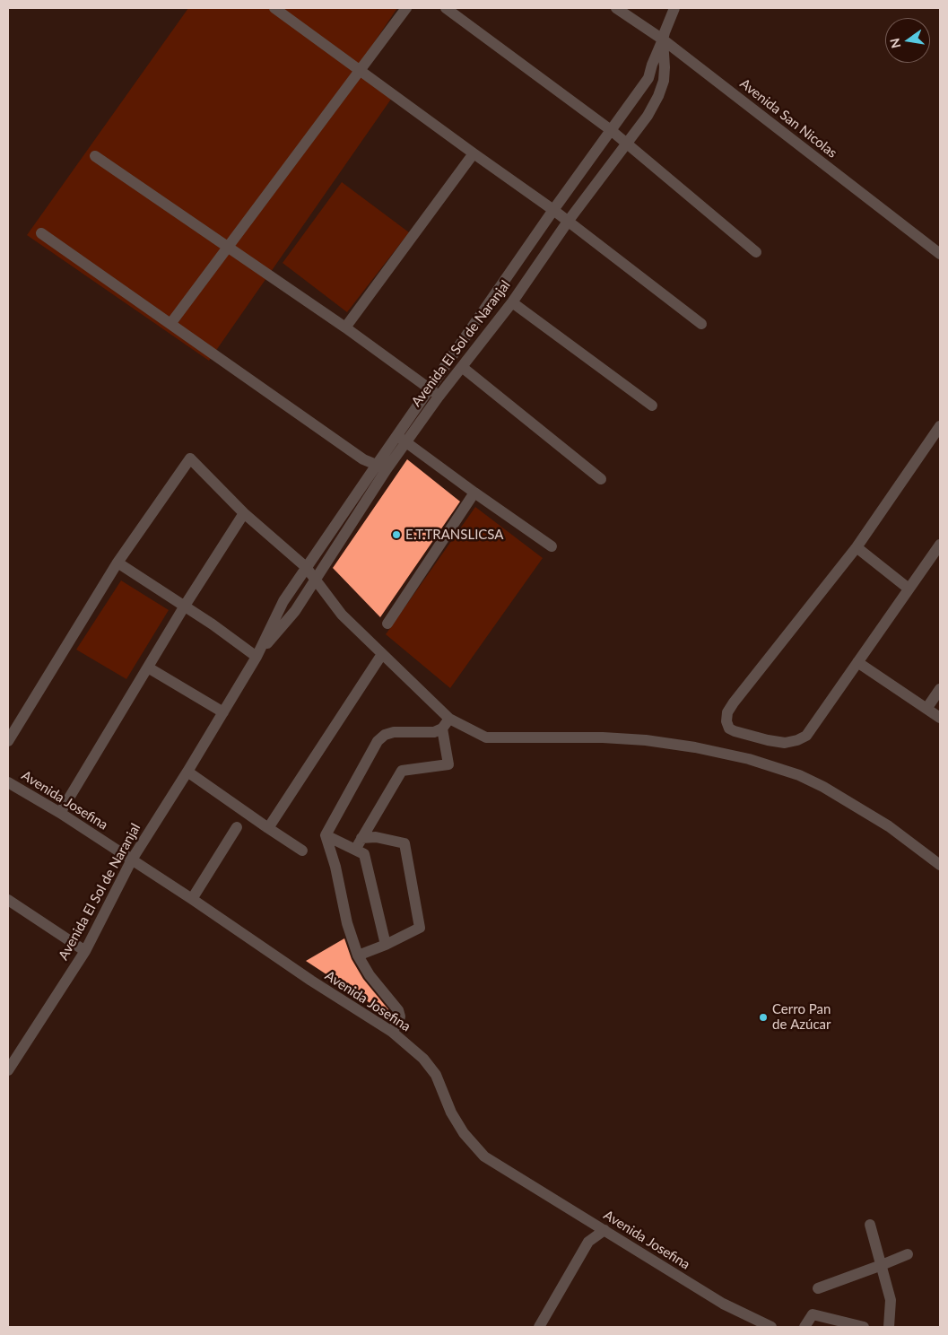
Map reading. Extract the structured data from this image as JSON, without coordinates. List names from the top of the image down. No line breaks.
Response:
{"streets":{"street":["Avenida San Nicolas","Avenida El Sol de Naranjal","Avenida Josefina"]},"crossings":[["Avenida San Nicolas","Avenida El Sol de Naranjal"],["Avenida El Sol de Naranjal","Avenida Josefina"]],"places":["E.T.TRANSLICSA","Cerro Pan de Azúcar"],"north":"left"}
